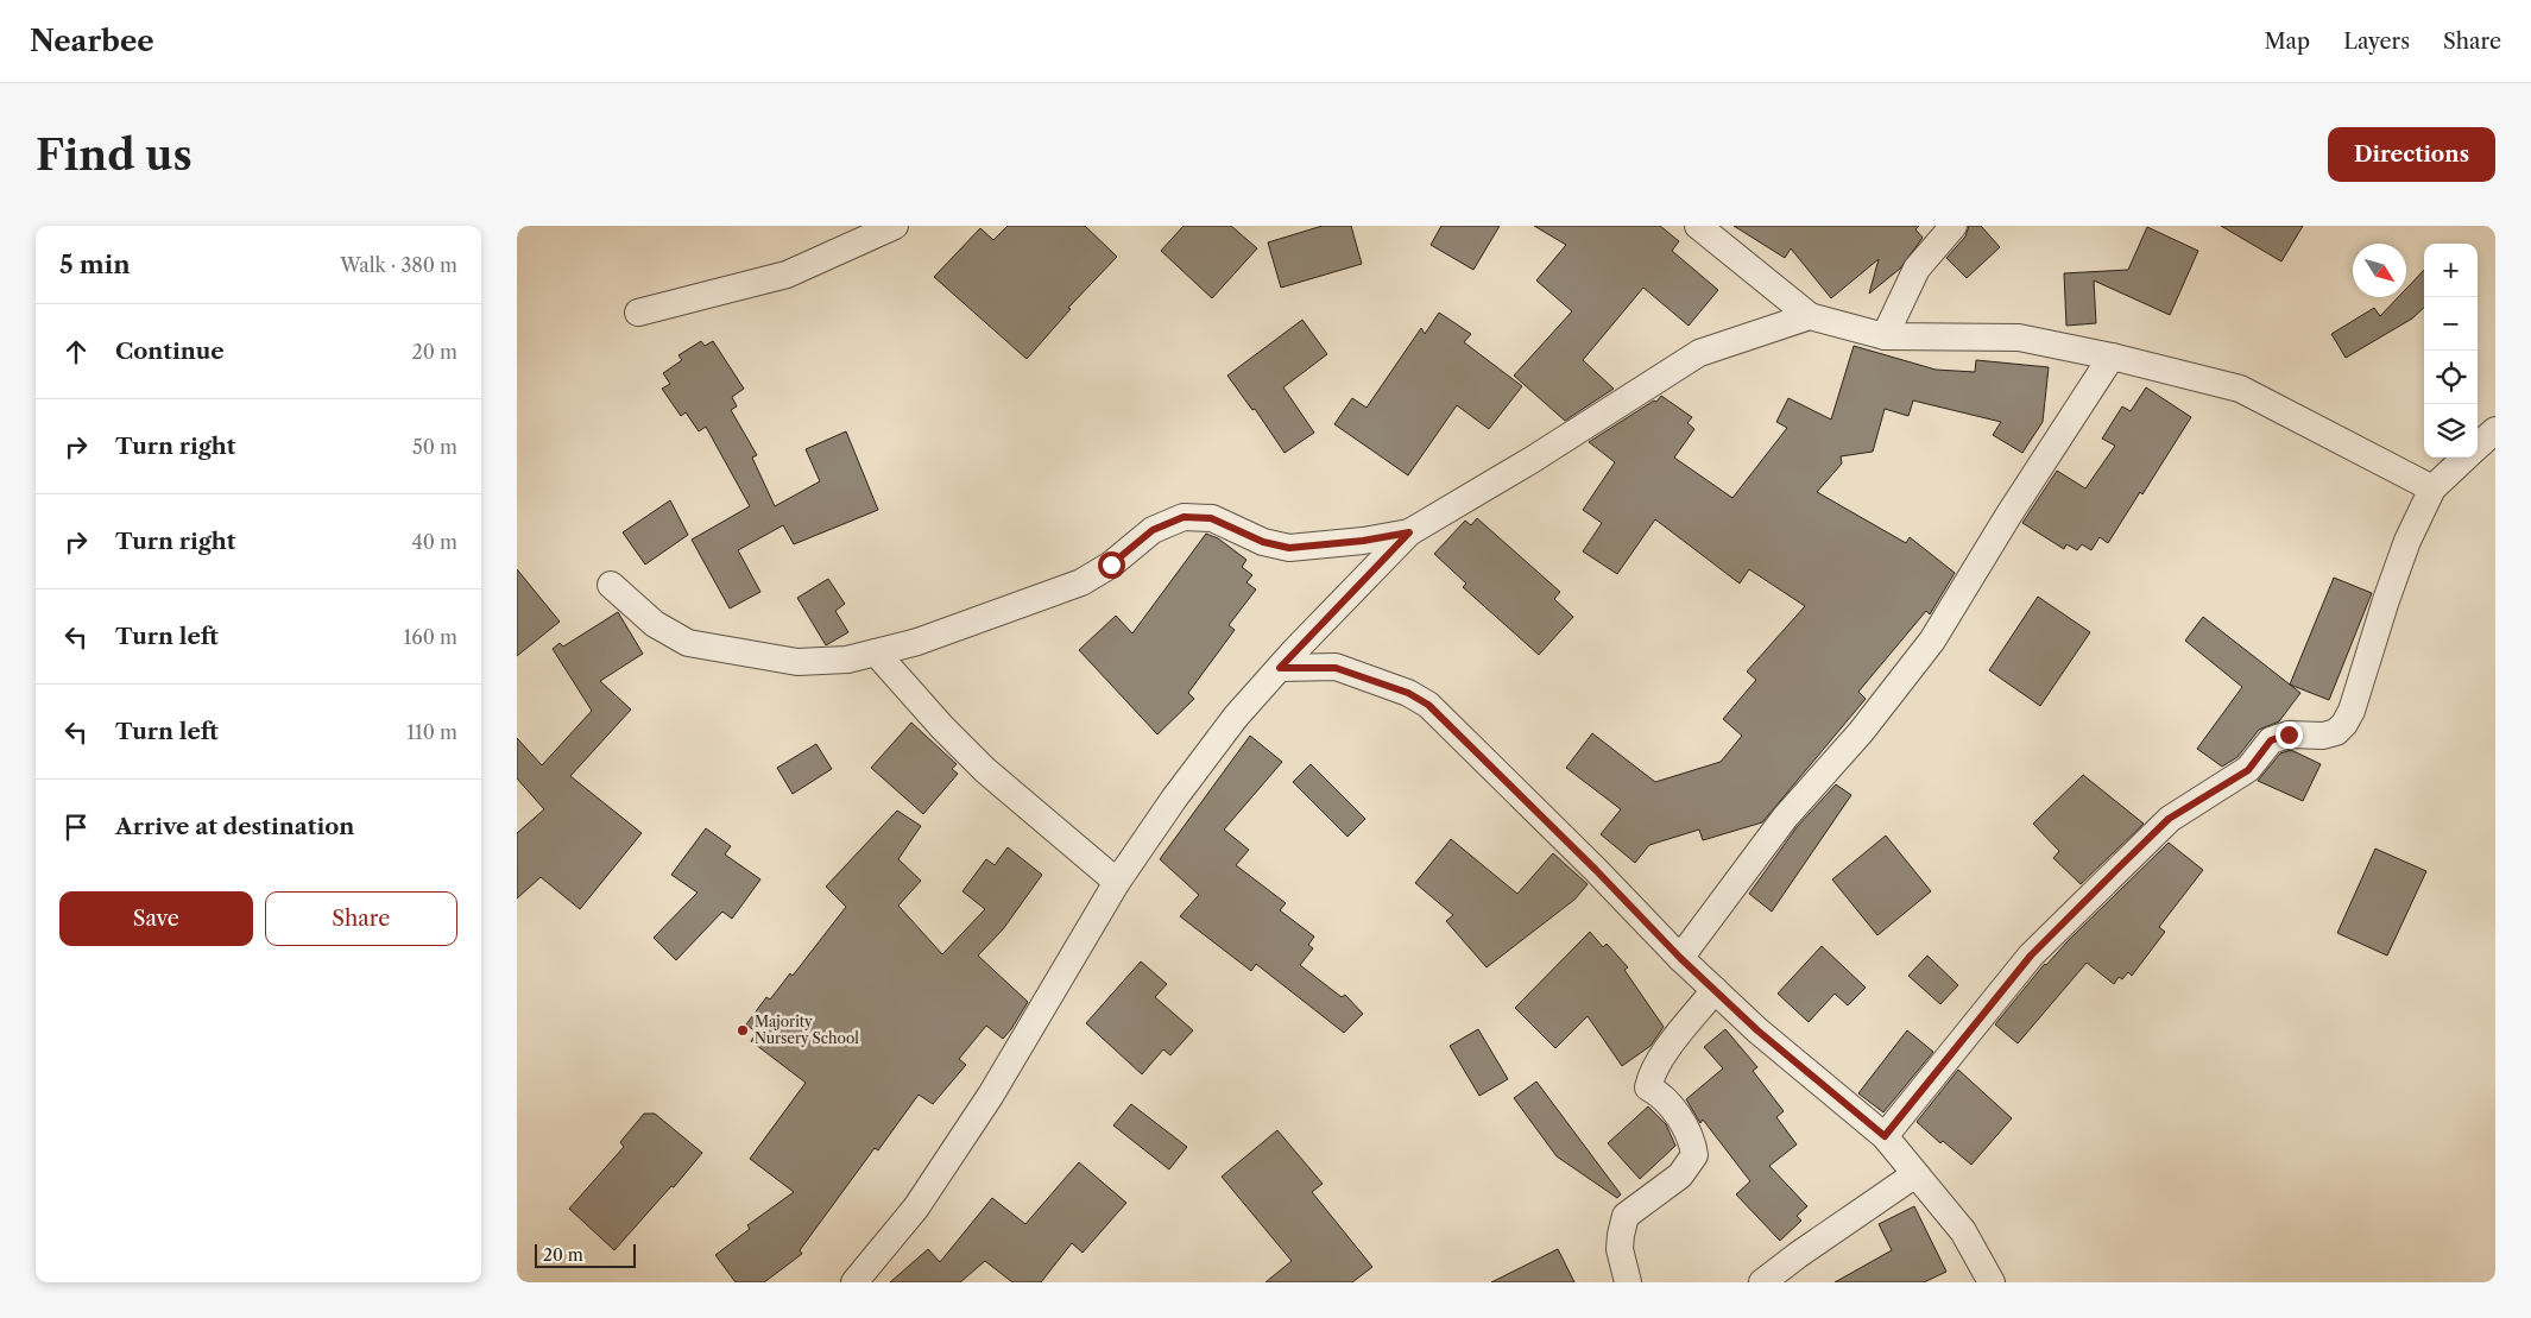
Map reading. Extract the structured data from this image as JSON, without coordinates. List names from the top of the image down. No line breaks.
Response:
{"places":["Majority Nursery School"],"scale_bar":"20 m","north":"bottom right","page":{"header":"Nearbee","nav":["Map","Layers","Share"],"buttons":["Directions",["Save","Share"]],"title":"Find us","heading":["5 min","Walk · 380 m"],"map_buttons":["+","−"],"list":[["Continue","20 m"],["Turn right","50 m"],["Turn right","40 m"],["Turn left","160 m"],["Turn left","110 m"],"Arrive at destination"],"scale":"20 m"}}
